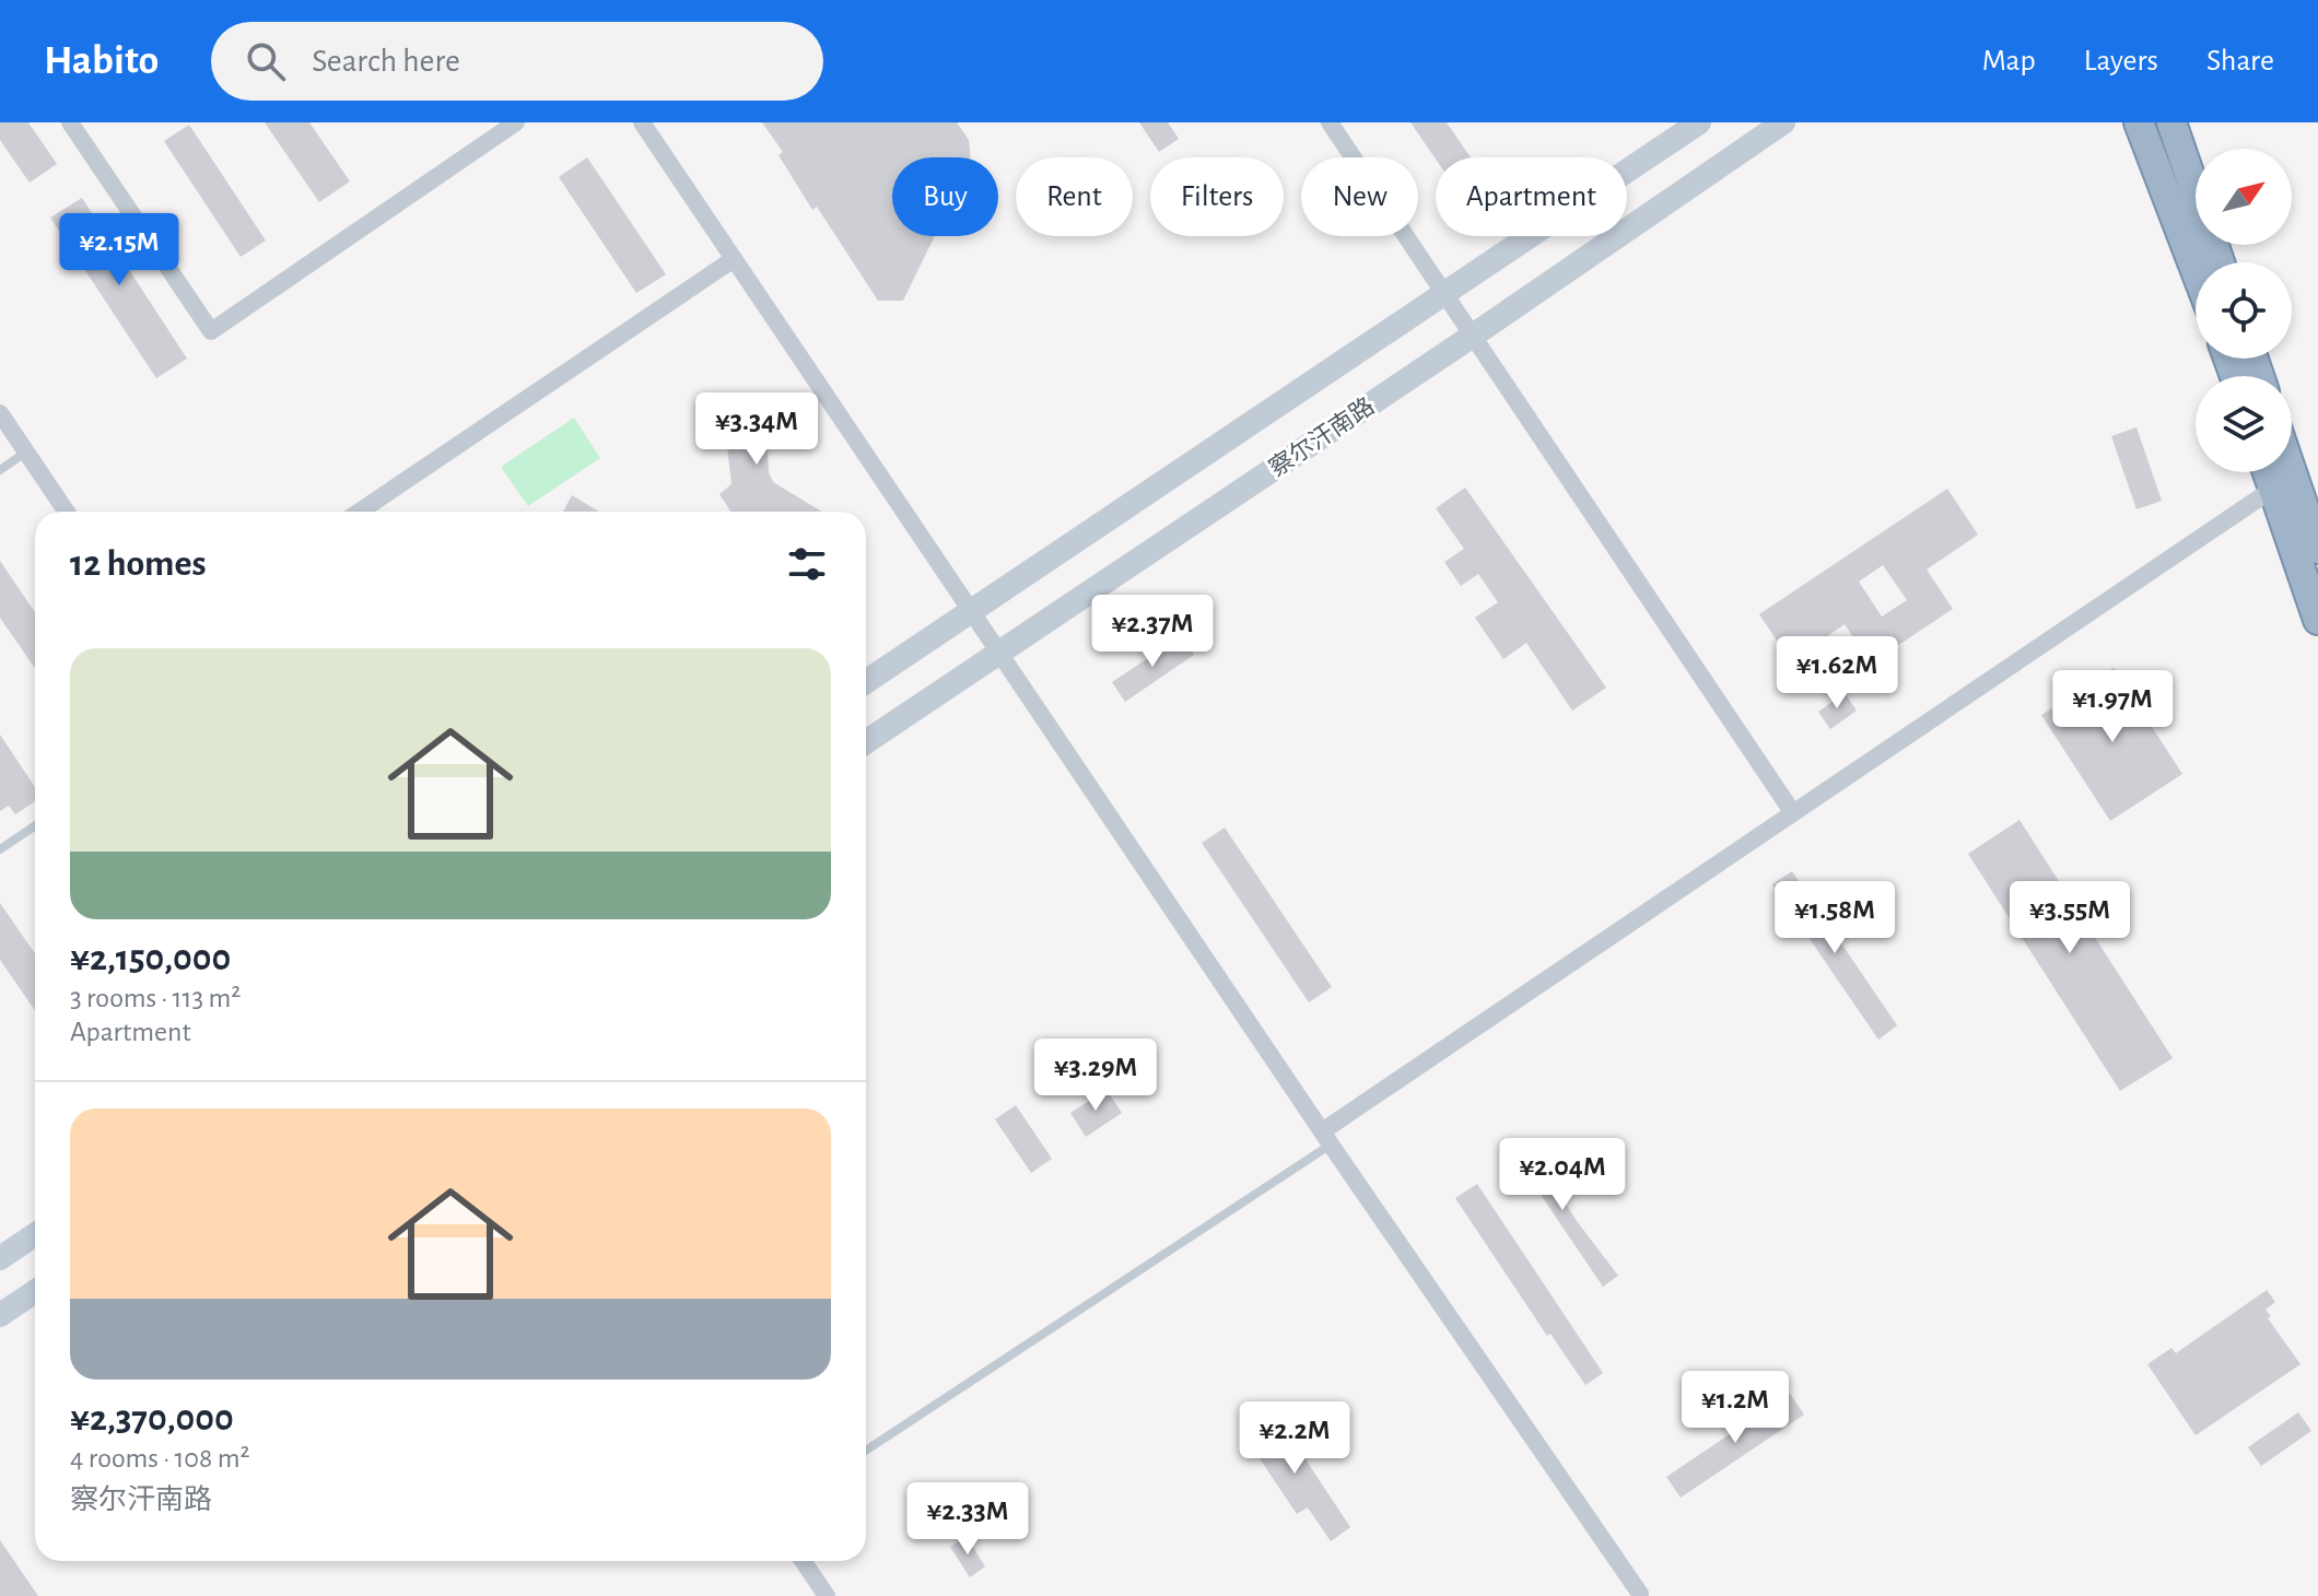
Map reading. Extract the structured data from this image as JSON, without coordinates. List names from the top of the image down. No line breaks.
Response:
{"streets":{"main road":["察尔汗南路"]},"north":"top right","page":{"header":"Habito","search":"Search here","nav":["Map","Layers","Share"],"chip":["Buy","Rent","Filters","New","Apartment"],"price":["¥2.15M","¥3.34M","¥2.37M","¥1.62M","¥1.97M","¥1.58M","¥3.55M","¥3.29M","¥2.04M","¥1.2M","¥2.2M","¥2.33M"],"heading":"12 homes","list":[{"name":"¥2,150,000","note":"3 rooms · 113 m² · Apartment"},{"name":"¥2,370,000","note":"4 rooms · 108 m² · 察尔汗南路"}]}}
